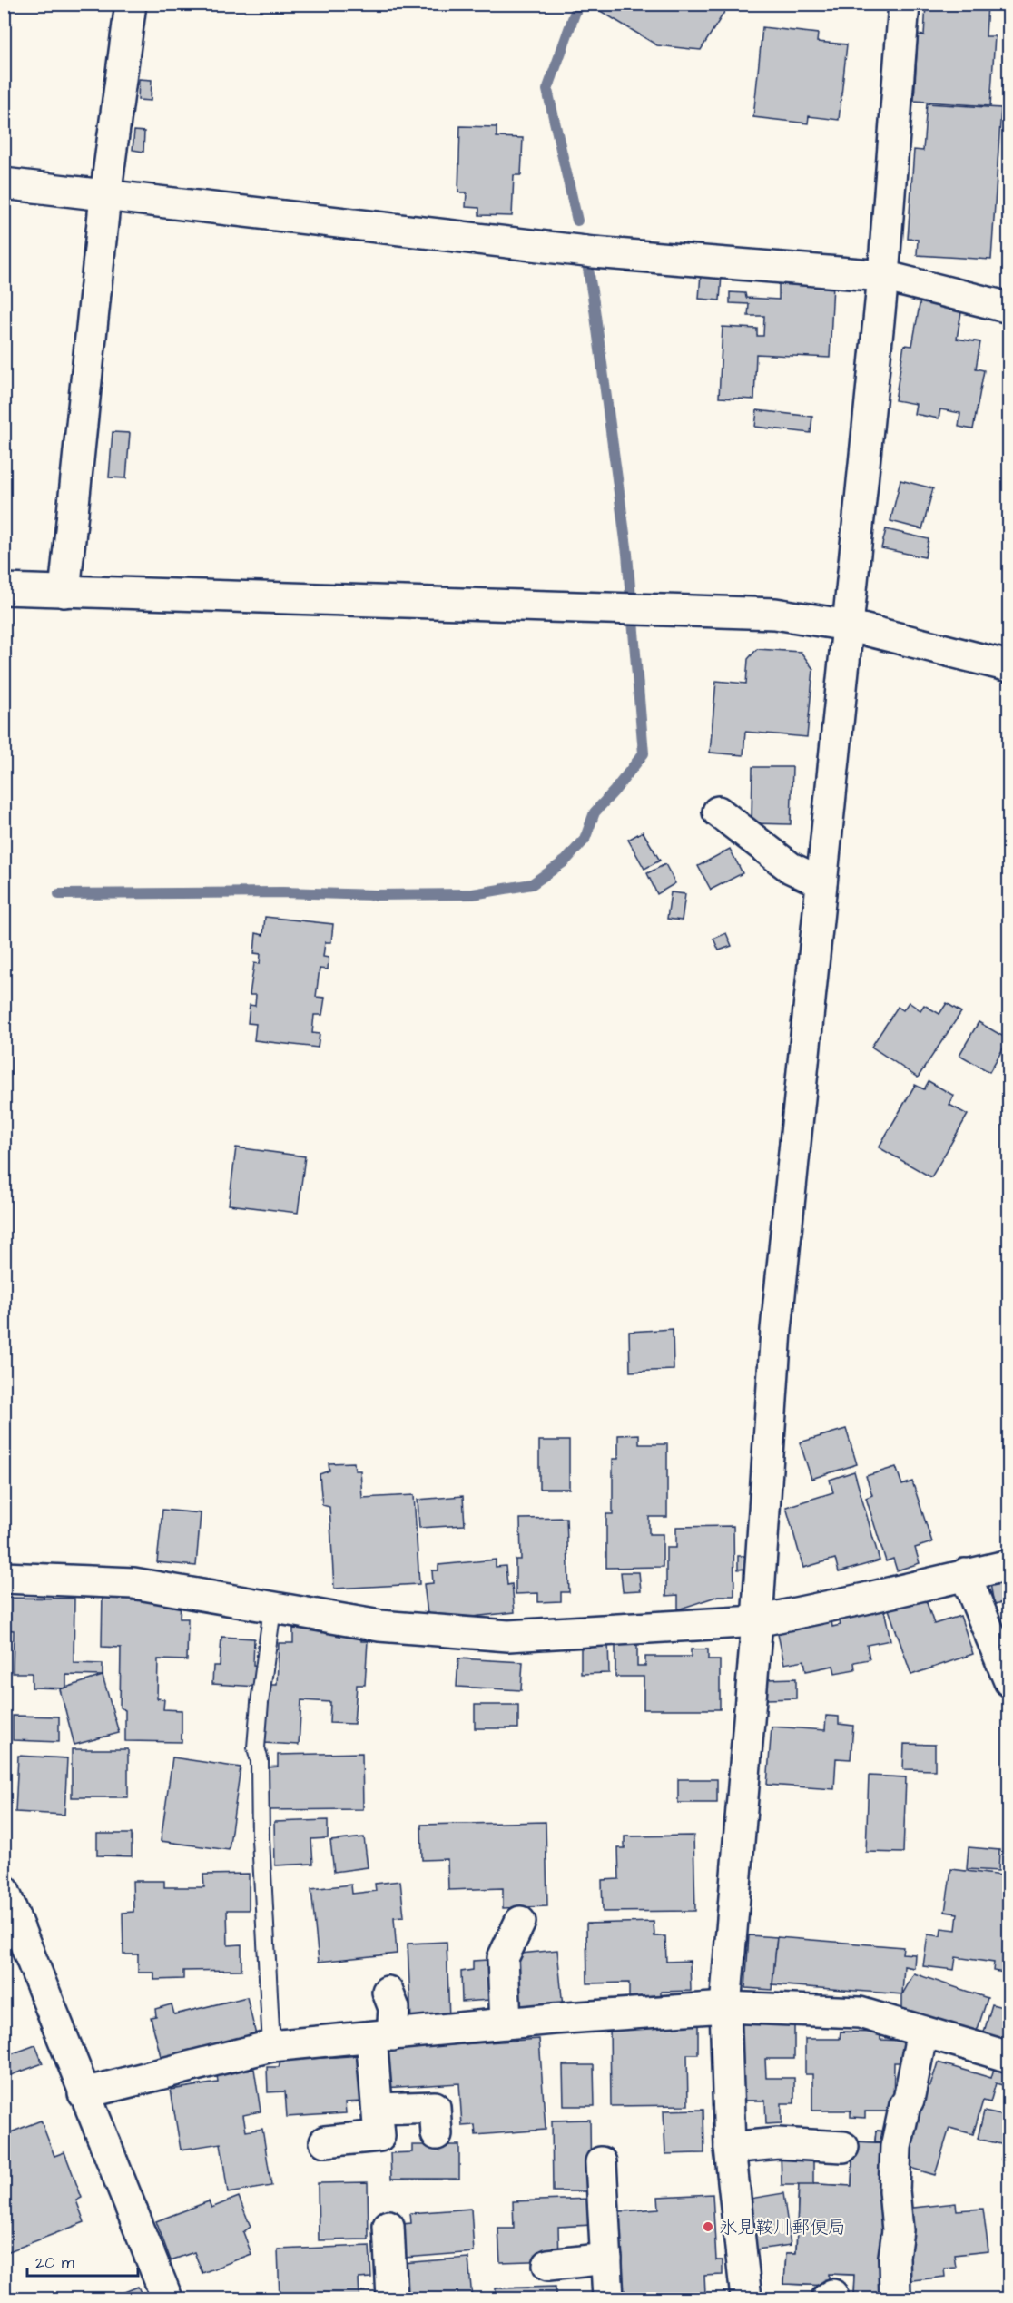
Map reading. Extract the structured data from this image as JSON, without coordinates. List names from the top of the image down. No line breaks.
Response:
{"places":["氷見鞍川郵便局"],"scale_bar":"20 m"}
